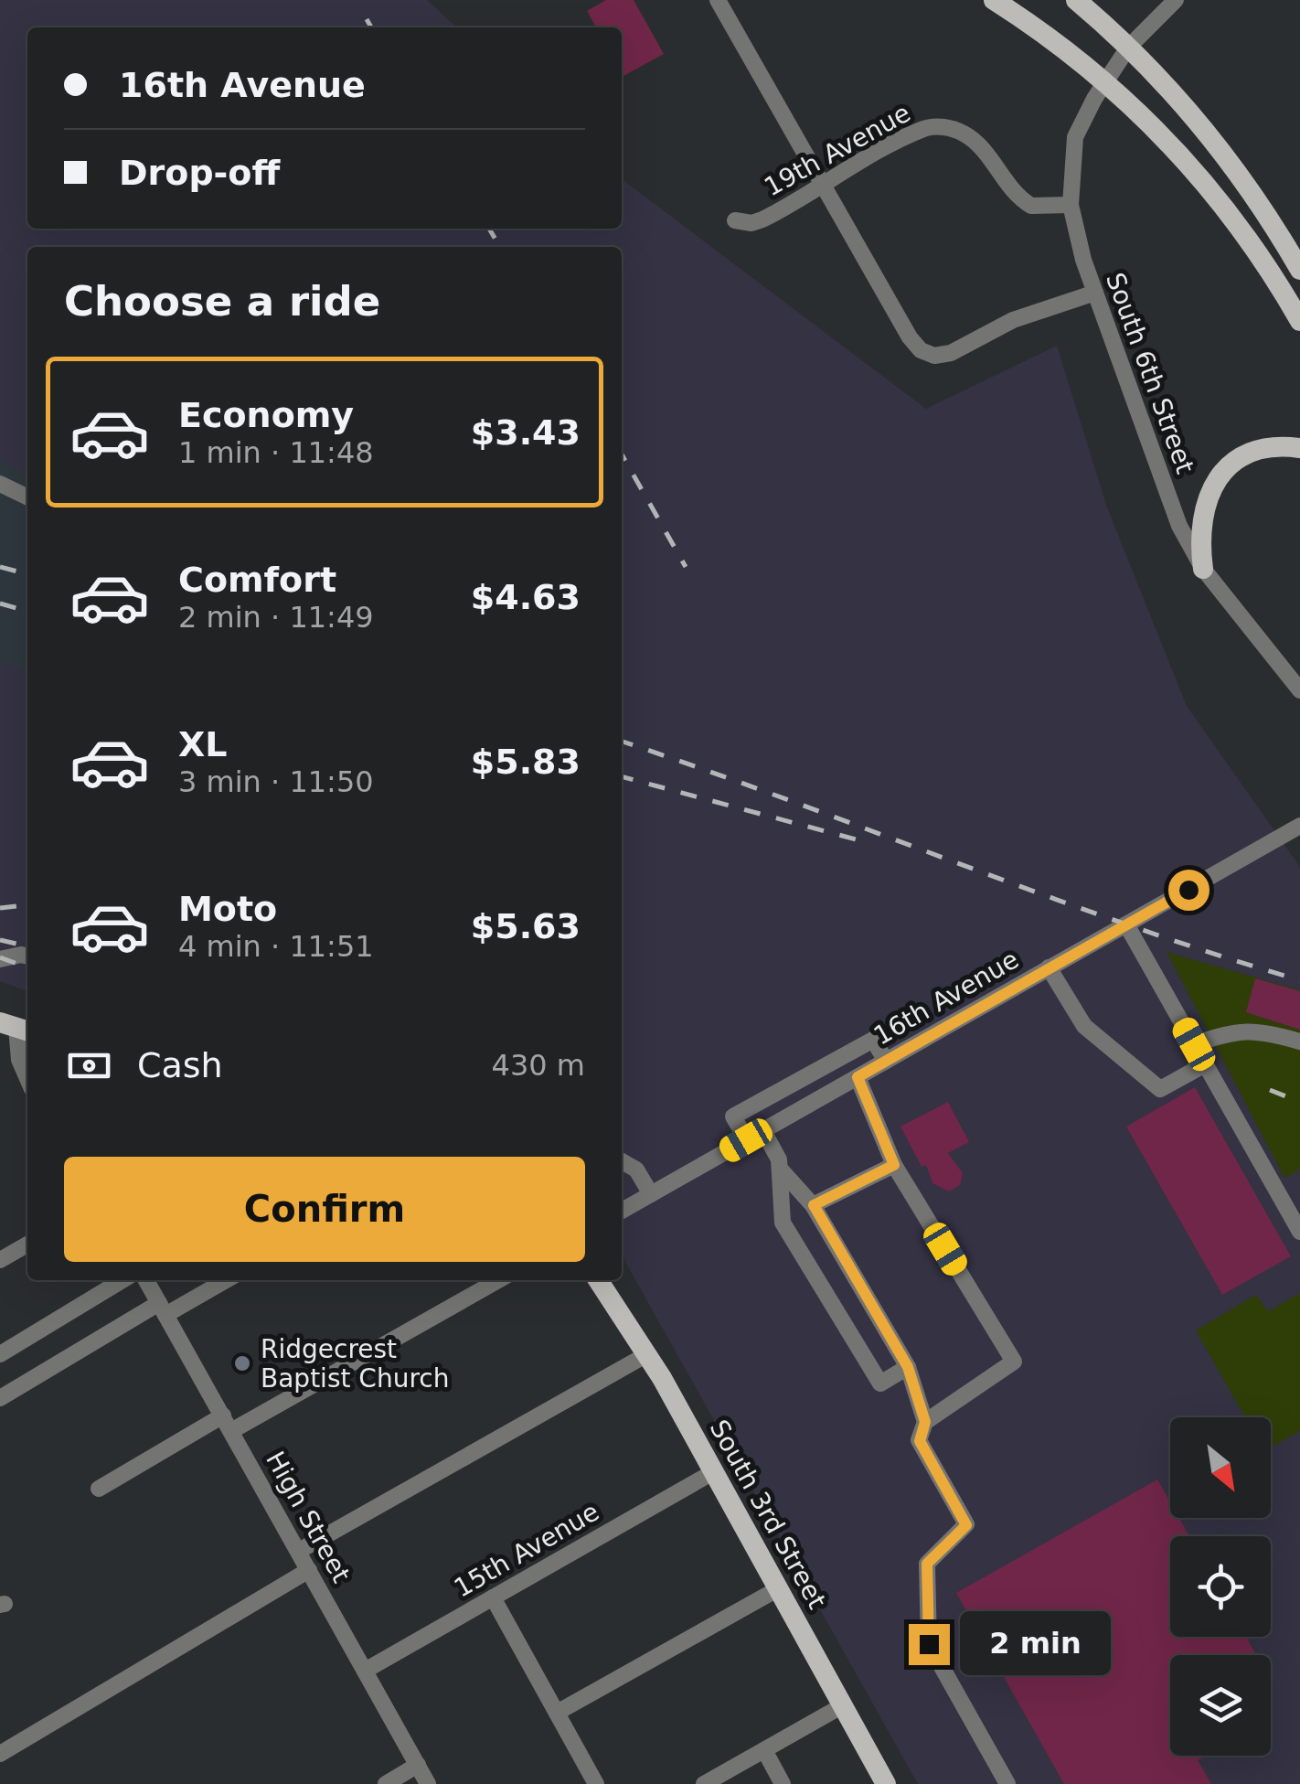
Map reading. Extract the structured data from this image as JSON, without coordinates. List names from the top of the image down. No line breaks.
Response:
{"streets":{"main road":["South 3rd Street"],"street":["19th Avenue","South 6th Street","16th Avenue","High Street","15th Avenue"]},"crossings":[["19th Avenue","South 6th Street"],["South 3rd Street","15th Avenue"],["High Street","15th Avenue"]],"places":["Ridgecrest Baptist Church"],"north":"bottom right","page":{"banner":["16th Avenue","Drop-off"],"heading":"Choose a ride","list":[{"name":"Economy","note":"1 min · 11:48","value":"$3.43"},{"name":"Comfort","note":"2 min · 11:49","value":"$4.63"},{"name":"XL","note":"3 min · 11:50","value":"$5.83"},{"name":"Moto","note":"4 min · 11:51","value":"$5.63"}],"pay":["Cash","430 m"],"buttons":"Confirm","bubble":"2 min"}}
